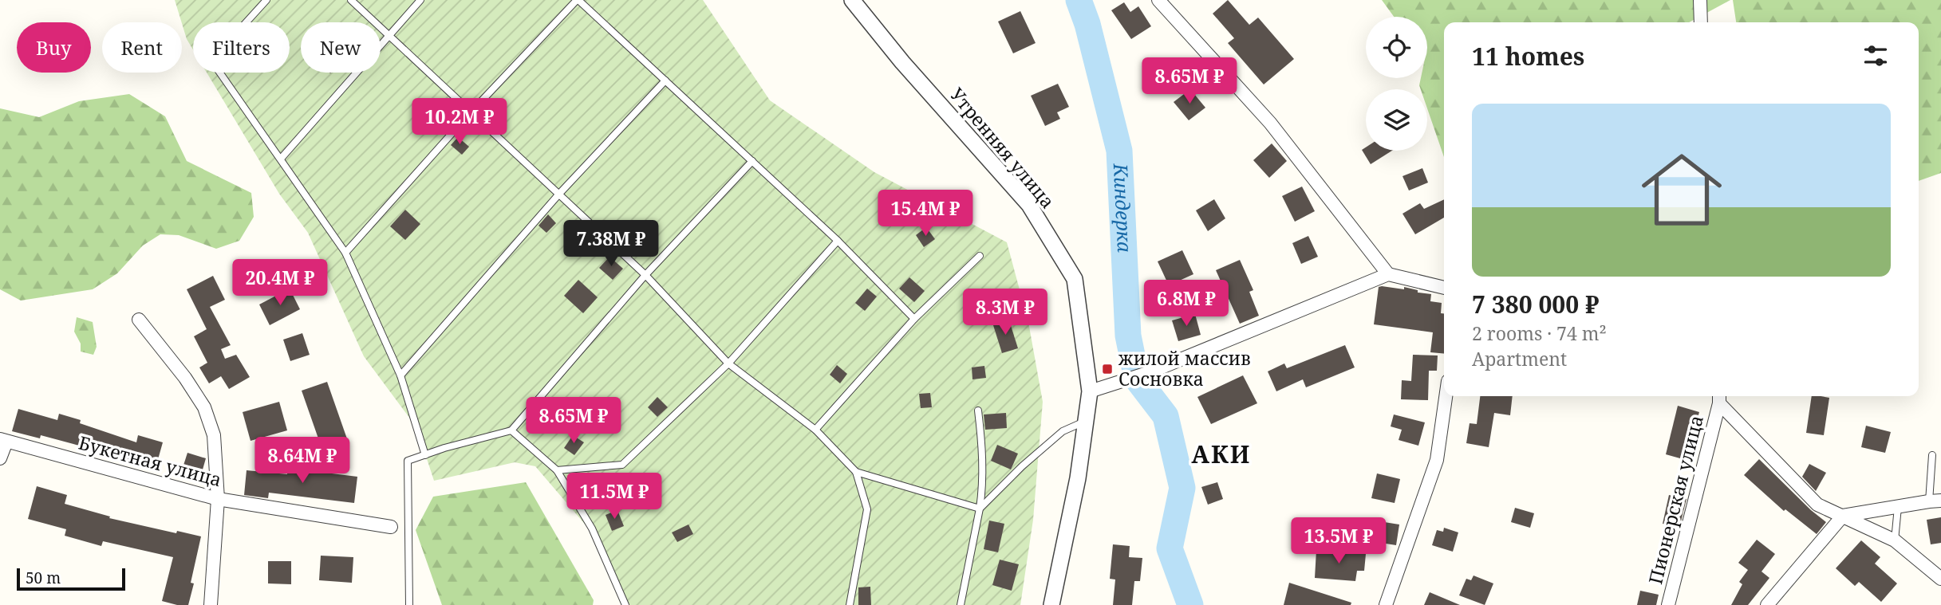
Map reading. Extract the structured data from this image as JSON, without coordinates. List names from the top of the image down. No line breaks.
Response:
{"streets":{"street":["Утренняя улица","Букетная улица","Пионерская улица"]},"districts":["АКИ"],"water":["Киндерка"],"places":{"transit":["жилой массив Сосновка"]},"scale_bar":"50 m","page":{"chip":["Buy","Rent","Filters","New"],"heading":"11 homes","price":["8.65M ₽","10.2M ₽","15.4M ₽","7.38M ₽","20.4M ₽","6.8M ₽","8.3M ₽","8.65M ₽","8.64M ₽","11.5M ₽","13.5M ₽"],"list":[{"name":"7 380 000 ₽","note":"2 rooms · 74 m² · Apartment"}],"scale":"50 m"}}
